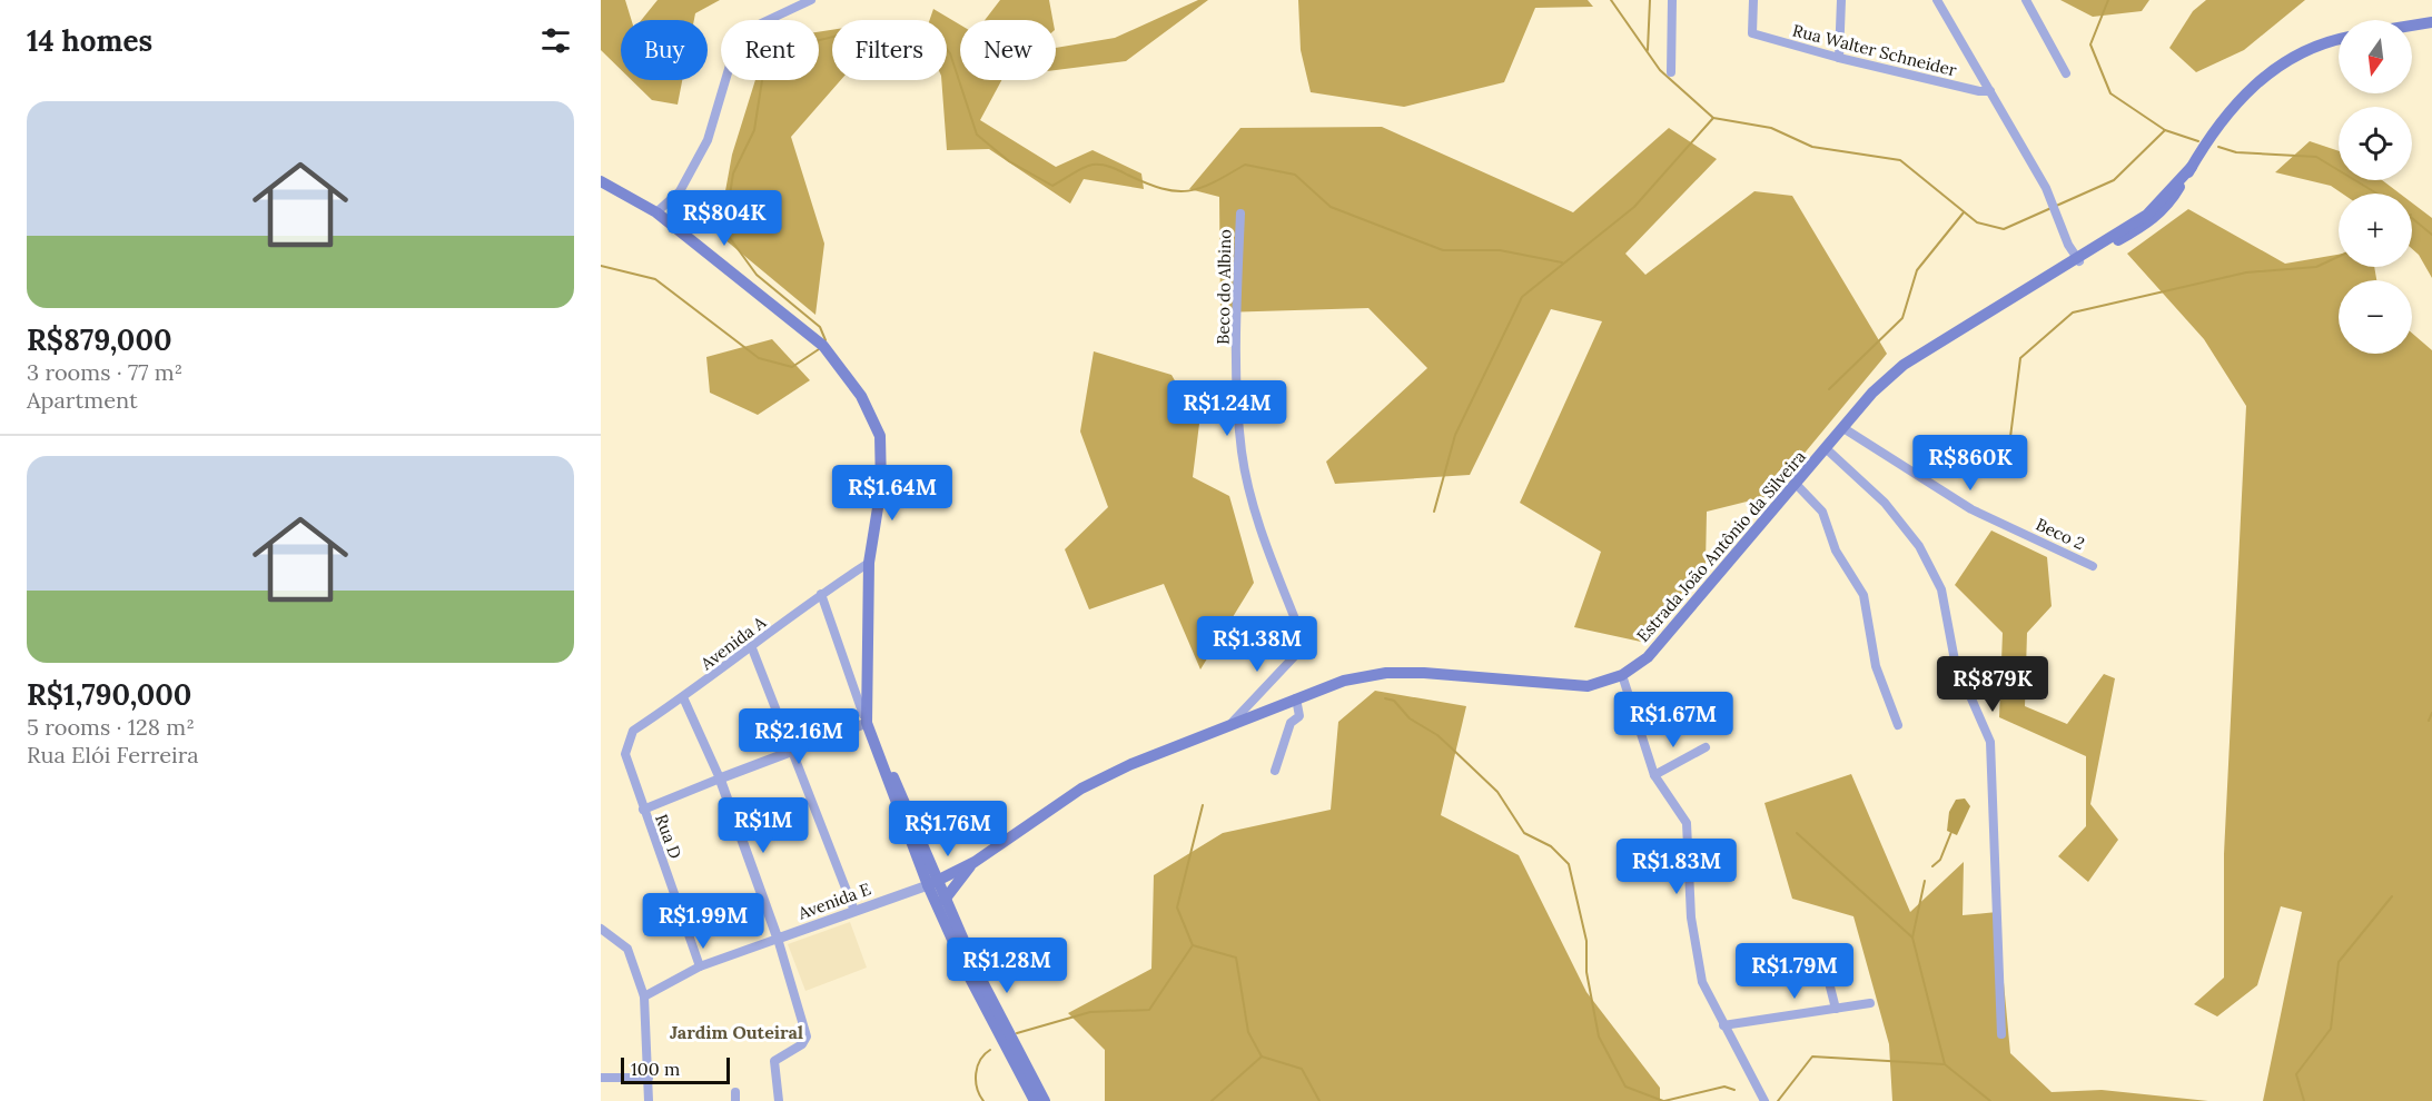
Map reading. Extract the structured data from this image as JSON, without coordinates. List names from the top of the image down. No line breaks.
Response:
{"streets":{"main road":["Estrada João Antônio da Silveira"],"street":["Rua Walter Schneider","Beco do Albino","Beco 2","Avenida A","Rua D","Avenida E"]},"crossings":[["Beco do Albino","Estrada João Antônio da Silveira"],["Beco 2","Estrada João Antônio da Silveira"],["Estrada João Antônio da Silveira","Avenida E"],["Avenida A","Rua D"],["Rua D","Avenida E"]],"districts":["Jardim Outeiral"],"scale_bar":"100 m","north":"bottom","page":{"heading":"14 homes","map_buttons":["+","−"],"chip":["Buy","Rent","Filters","New"],"list":[{"name":"R$879,000","note":"3 rooms · 77 m² · Apartment"},{"name":"R$1,790,000","note":"5 rooms · 128 m² · Rua Elói Ferreira"}],"price":["R$804K","R$1.24M","R$860K","R$1.64M","R$1.38M","R$879K","R$1.67M","R$2.16M","R$1M","R$1.76M","R$1.83M","R$1.99M","R$1.28M","R$1.79M"],"scale":"100 m"}}
